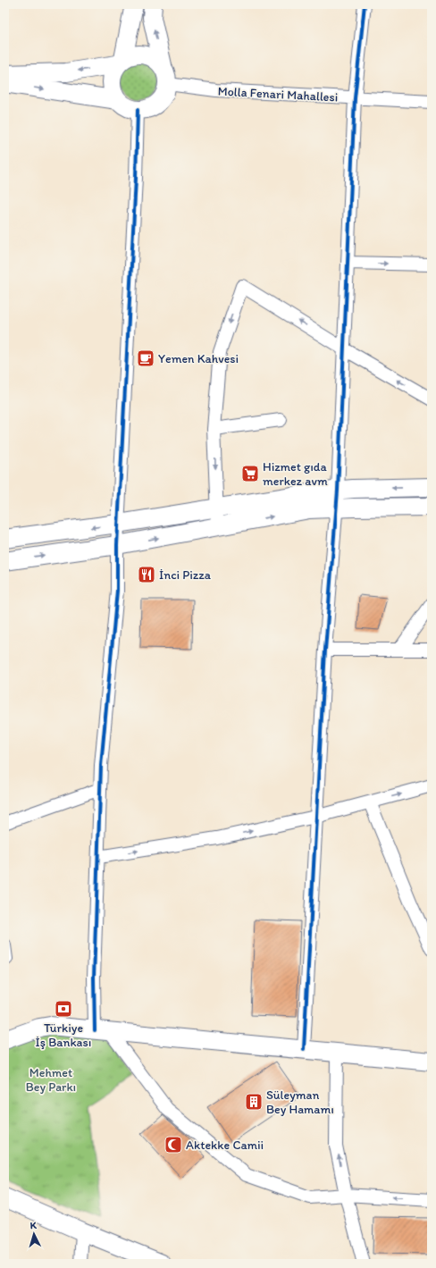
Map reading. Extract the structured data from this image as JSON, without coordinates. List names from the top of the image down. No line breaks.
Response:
{"streets":{"street":["Molla Fenari Mahallesi"]},"parks":["Mehmet Bey Parkı"],"places":{"cafe":["Yemen Kahvesi"],"supermarket":["Hizmet gıda merkez avm"],"restaurant":["İnci Pizza"],"bank":["Türkiye İş Bankası"],"building":["Süleyman Bey Hamamı"],"mosque":["Aktekke Camii"]},"north":"top"}
